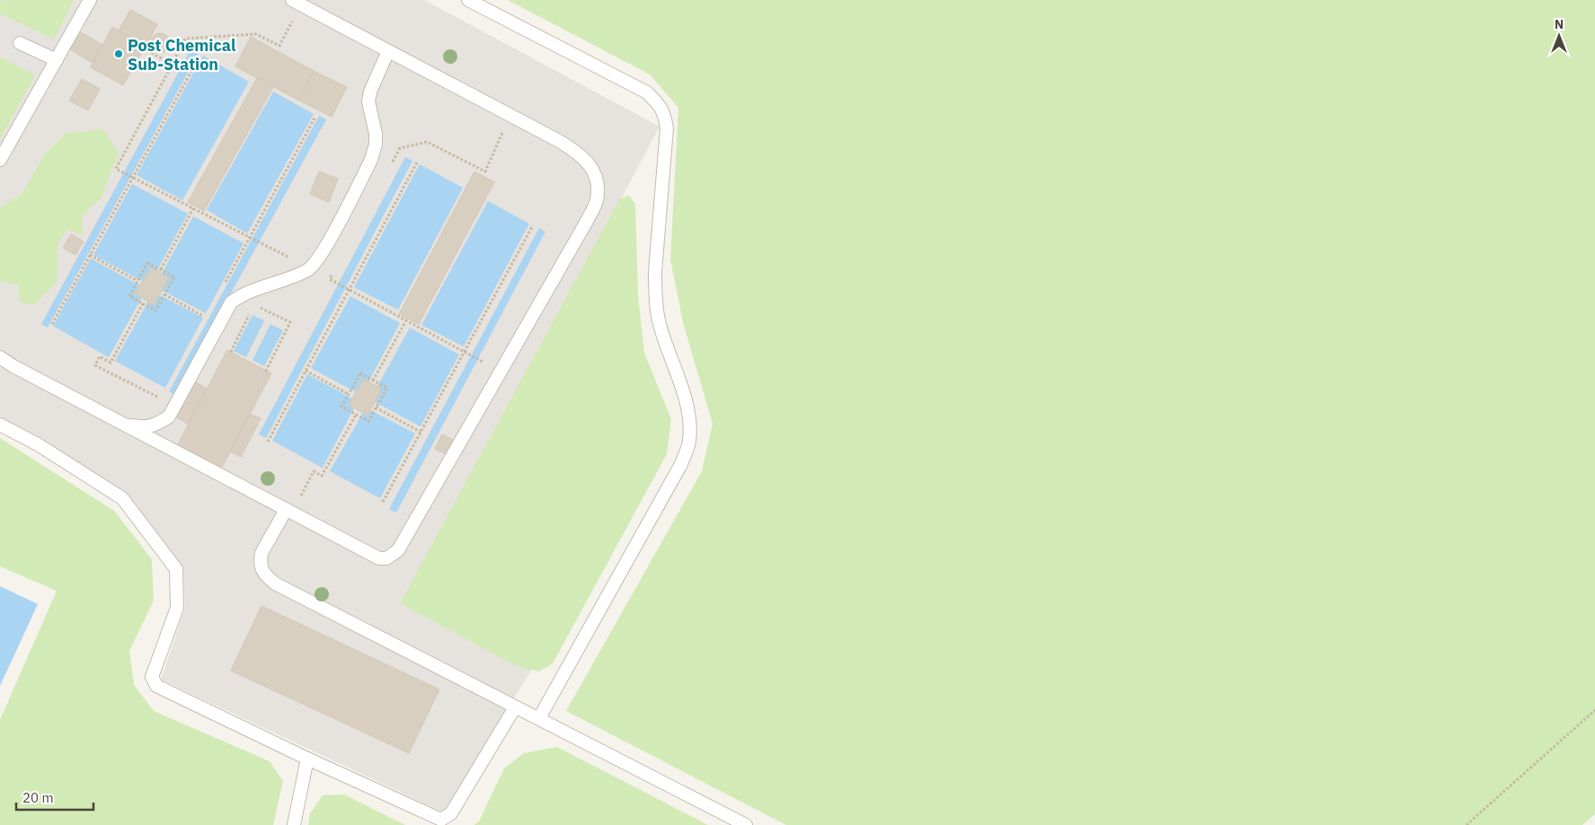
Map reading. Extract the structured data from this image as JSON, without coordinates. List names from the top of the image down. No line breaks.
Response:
{"places":["Post Chemical Sub-Station"],"scale_bar":"20 m","north":"top"}
